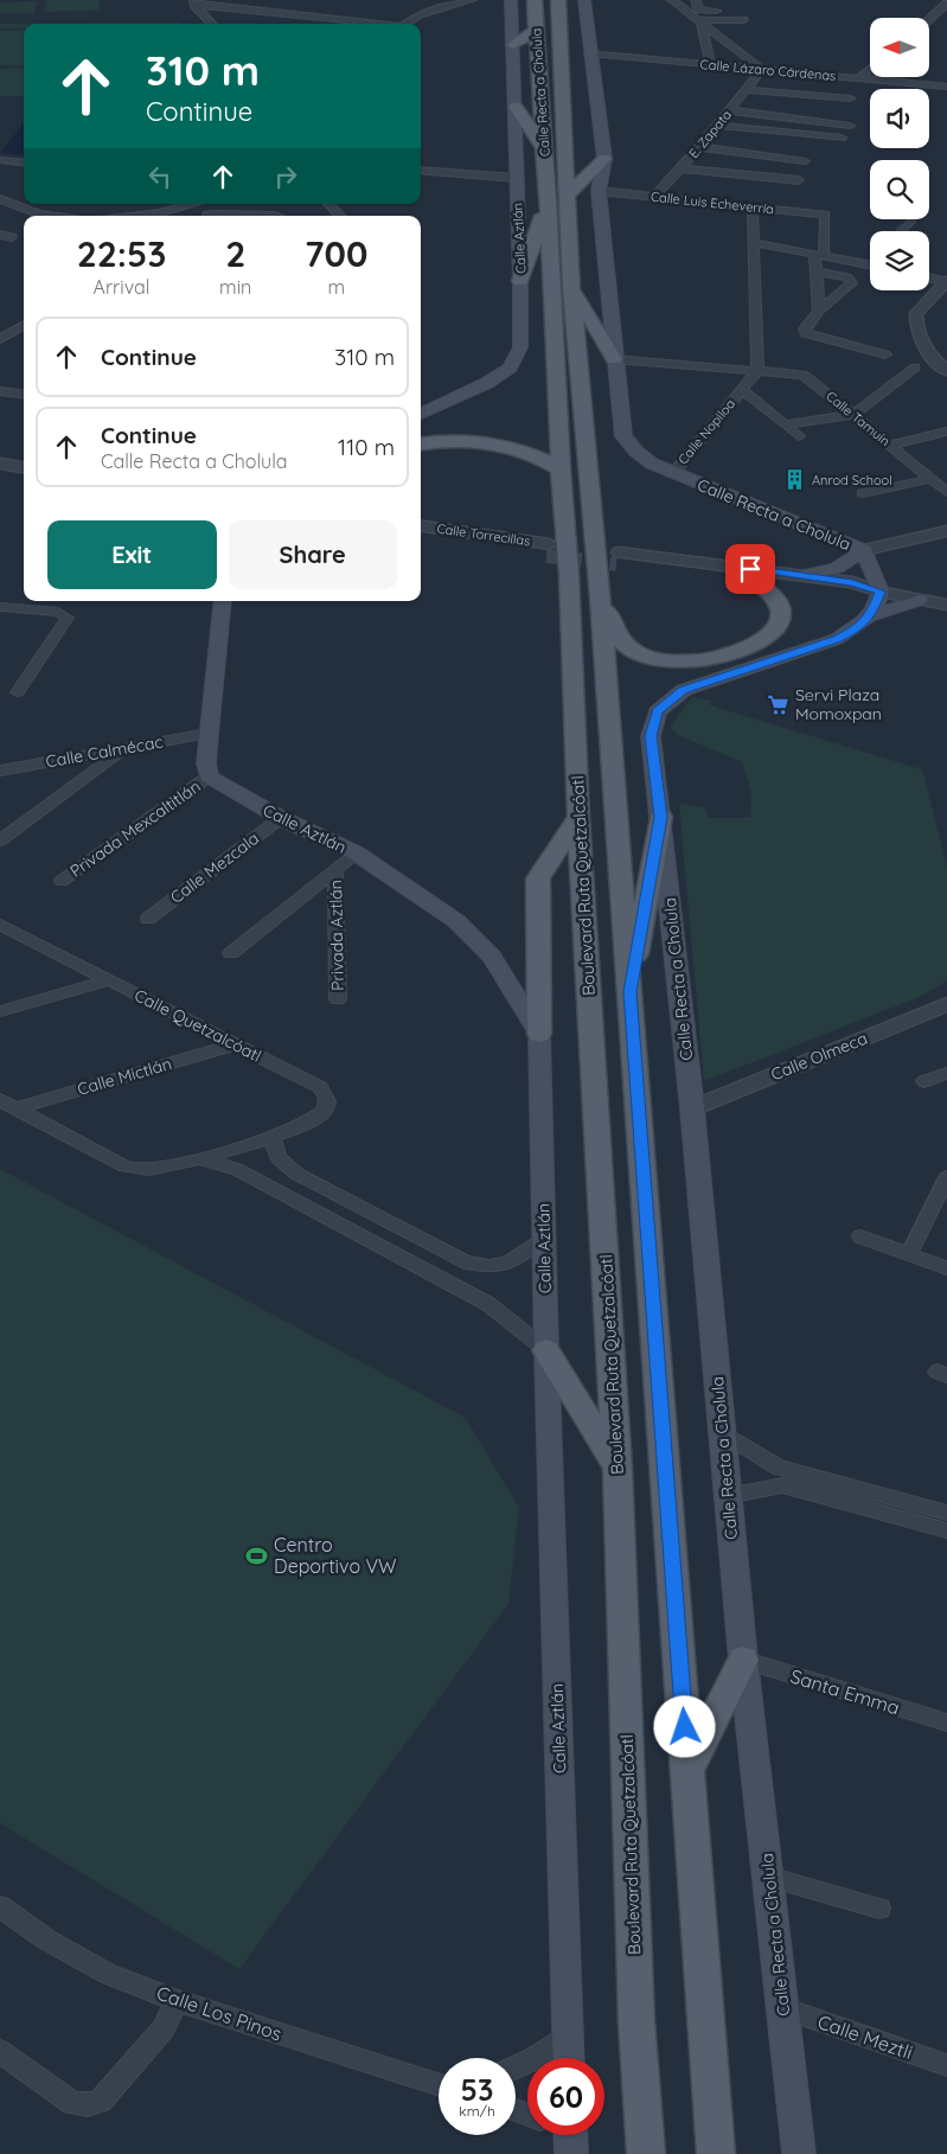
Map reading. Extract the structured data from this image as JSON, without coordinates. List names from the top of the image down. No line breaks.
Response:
{"streets":{"main road":["Calle Recta a Cholula","Calle Aztlán","Boulevard Ruta Quetzalcóatl"],"street":["Calle Lázaro Cárdenas","E. Zapata","Calle Luis Echeverría","Calle Tamuín","Calle Nopiloa","Calle Torrecillas","Calle Calmécac","Privada Mexcaltitlán","Calle Mezcala","Privada Aztlán","Calle Quetzalcóatl","Calle Olmeca","Calle Mictlán","Santa Emma","Calle Los Pinos","Calle Meztli"]},"crossings":[["Calle Lázaro Cárdenas","Calle Recta a Cholula"],["Calle Lázaro Cárdenas","E. Zapata"],["Calle Recta a Cholula","Calle Luis Echeverría"],["Calle Recta a Cholula","Calle Tamuín"],["Calle Recta a Cholula","Calle Nopiloa"],["Calle Recta a Cholula","Boulevard Ruta Quetzalcóatl"],["Calle Recta a Cholula","Calle Olmeca"],["Calle Recta a Cholula","Santa Emma"],["Calle Recta a Cholula","Calle Meztli"],["E. Zapata","Calle Luis Echeverría"],["Calle Aztlán","Privada Mexcaltitlán"],["Calle Aztlán","Calle Mezcala"],["Calle Aztlán","Calle Quetzalcóatl"],["Calle Tamuín","Calle Nopiloa"],["Calle Quetzalcóatl","Calle Mictlán"]],"places":{"building":["Anrod School"],"supermarket":["Servi Plaza Momoxpan"],"sports":["Centro Deportivo VW"]},"north":"left","page":{"turn":["310 m","Continue"],"eta":["22:53","Arrival","2","min","700","m"],"list":[{"name":"Continue","value":"310 m"},{"name":"Continue","note":"Calle Recta a Cholula","value":"110 m"}],"buttons":["Exit","Share"],"speed":"53 km/h","limit":"60"}}
